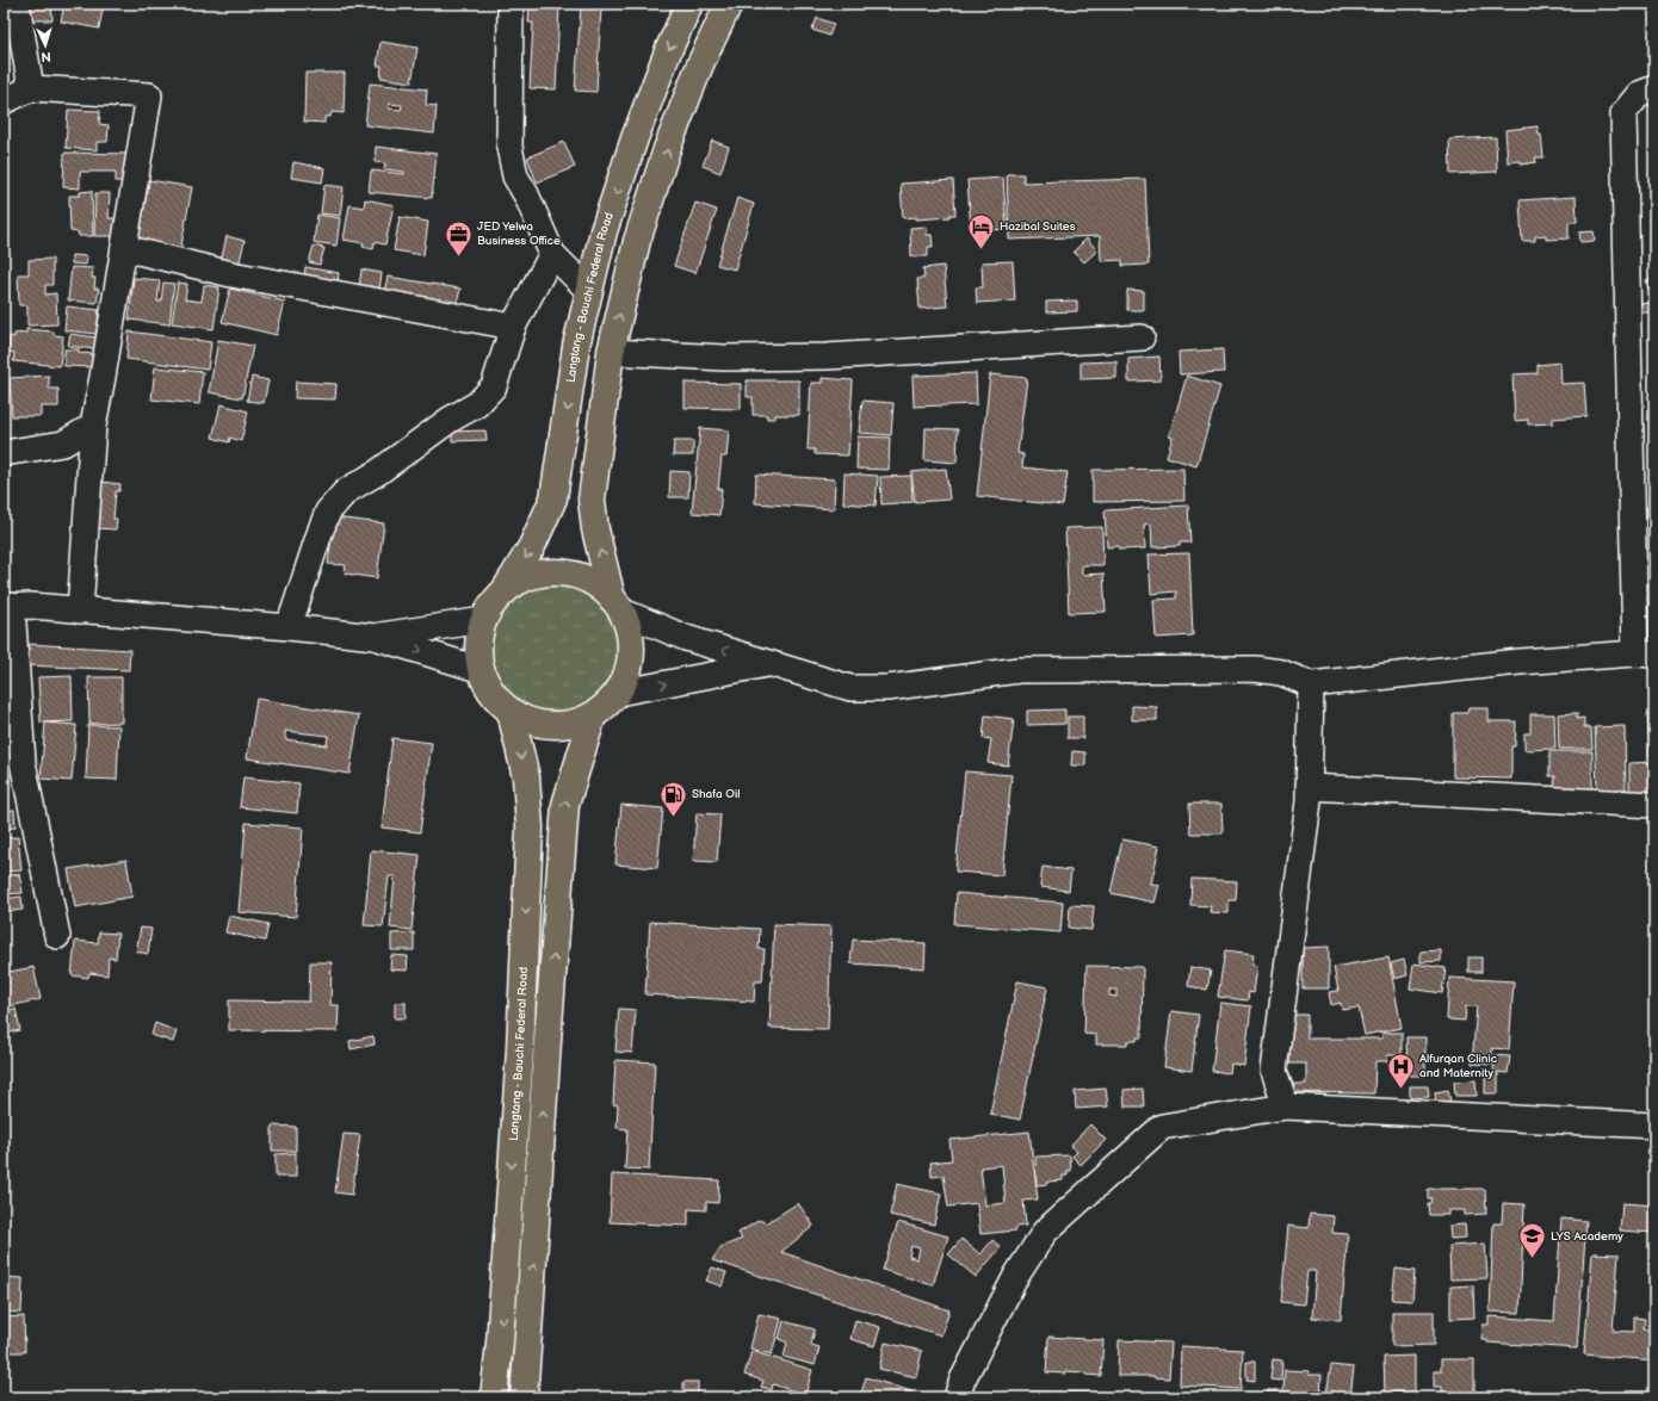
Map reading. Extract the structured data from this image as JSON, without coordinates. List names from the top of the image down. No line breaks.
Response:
{"streets":{"main road":["Langtang - Bauchi Federal Road"]},"places":{"hotel":["Hazibal Suites"],"office":["JED Yelwa Business Office"],"fuel station":["Shafa Oil"],"hospital":["Alfurqan Clinic and Maternity"],"school or university":["LYS Academy"]},"north":"bottom"}
